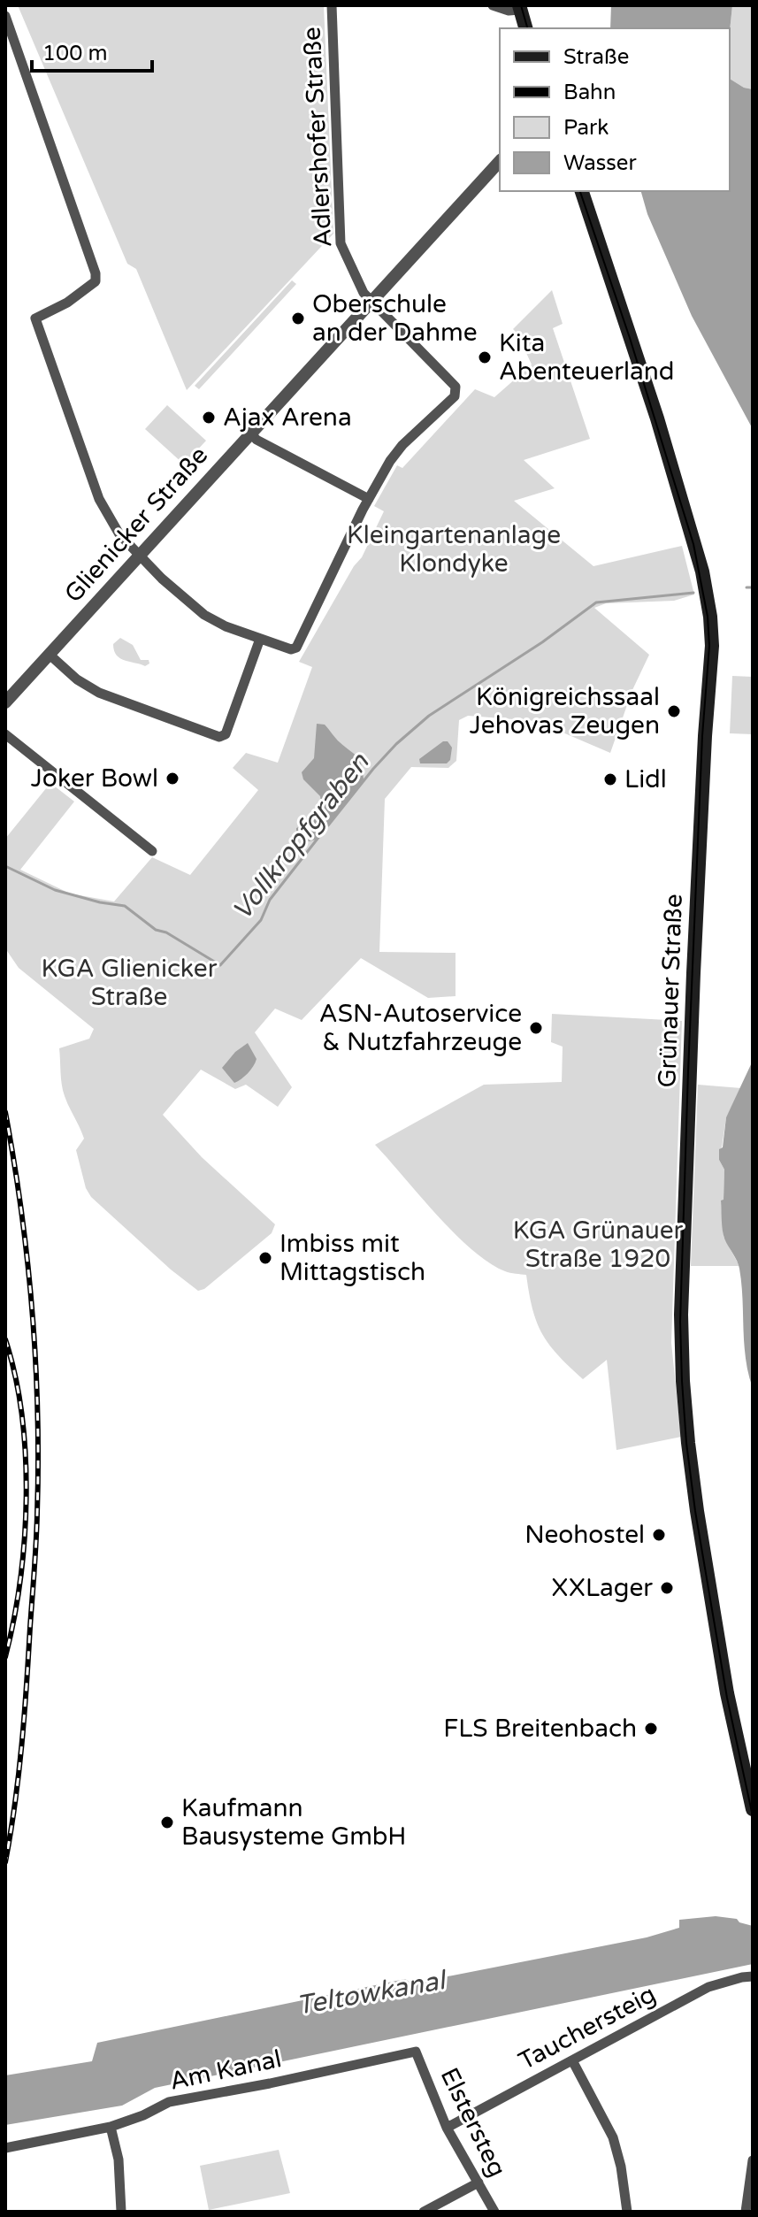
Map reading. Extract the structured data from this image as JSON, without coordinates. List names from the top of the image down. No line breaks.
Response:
{"streets":{"main road":["Grünauer Straße"],"street":["Adlershofer Straße","Glienicker Straße","Tauchersteig","Am Kanal","Elstersteg"]},"crossings":[["Adlershofer Straße","Glienicker Straße"],["Tauchersteig","Elstersteg"],["Am Kanal","Elstersteg"]],"water":["Vollkropfgraben","Teltowkanal"],"parks":["Kleingartenanlage Klondyke","KGA Glienicker Straße","KGA Grünauer Straße 1920"],"places":["Oberschule an der Dahme","Kita Abenteuerland","Ajax Arena","Königreichssaal Jehovas Zeugen","Joker Bowl","Lidl","ASN-Autoservice & Nutzfahrzeuge","Imbiss mit Mittagstisch","Neohostel","XXLager","FLS Breitenbach","Kaufmann Bausysteme GmbH"],"legend":["Straße","Bahn","Park","Wasser"],"scale_bar":"100 m"}
